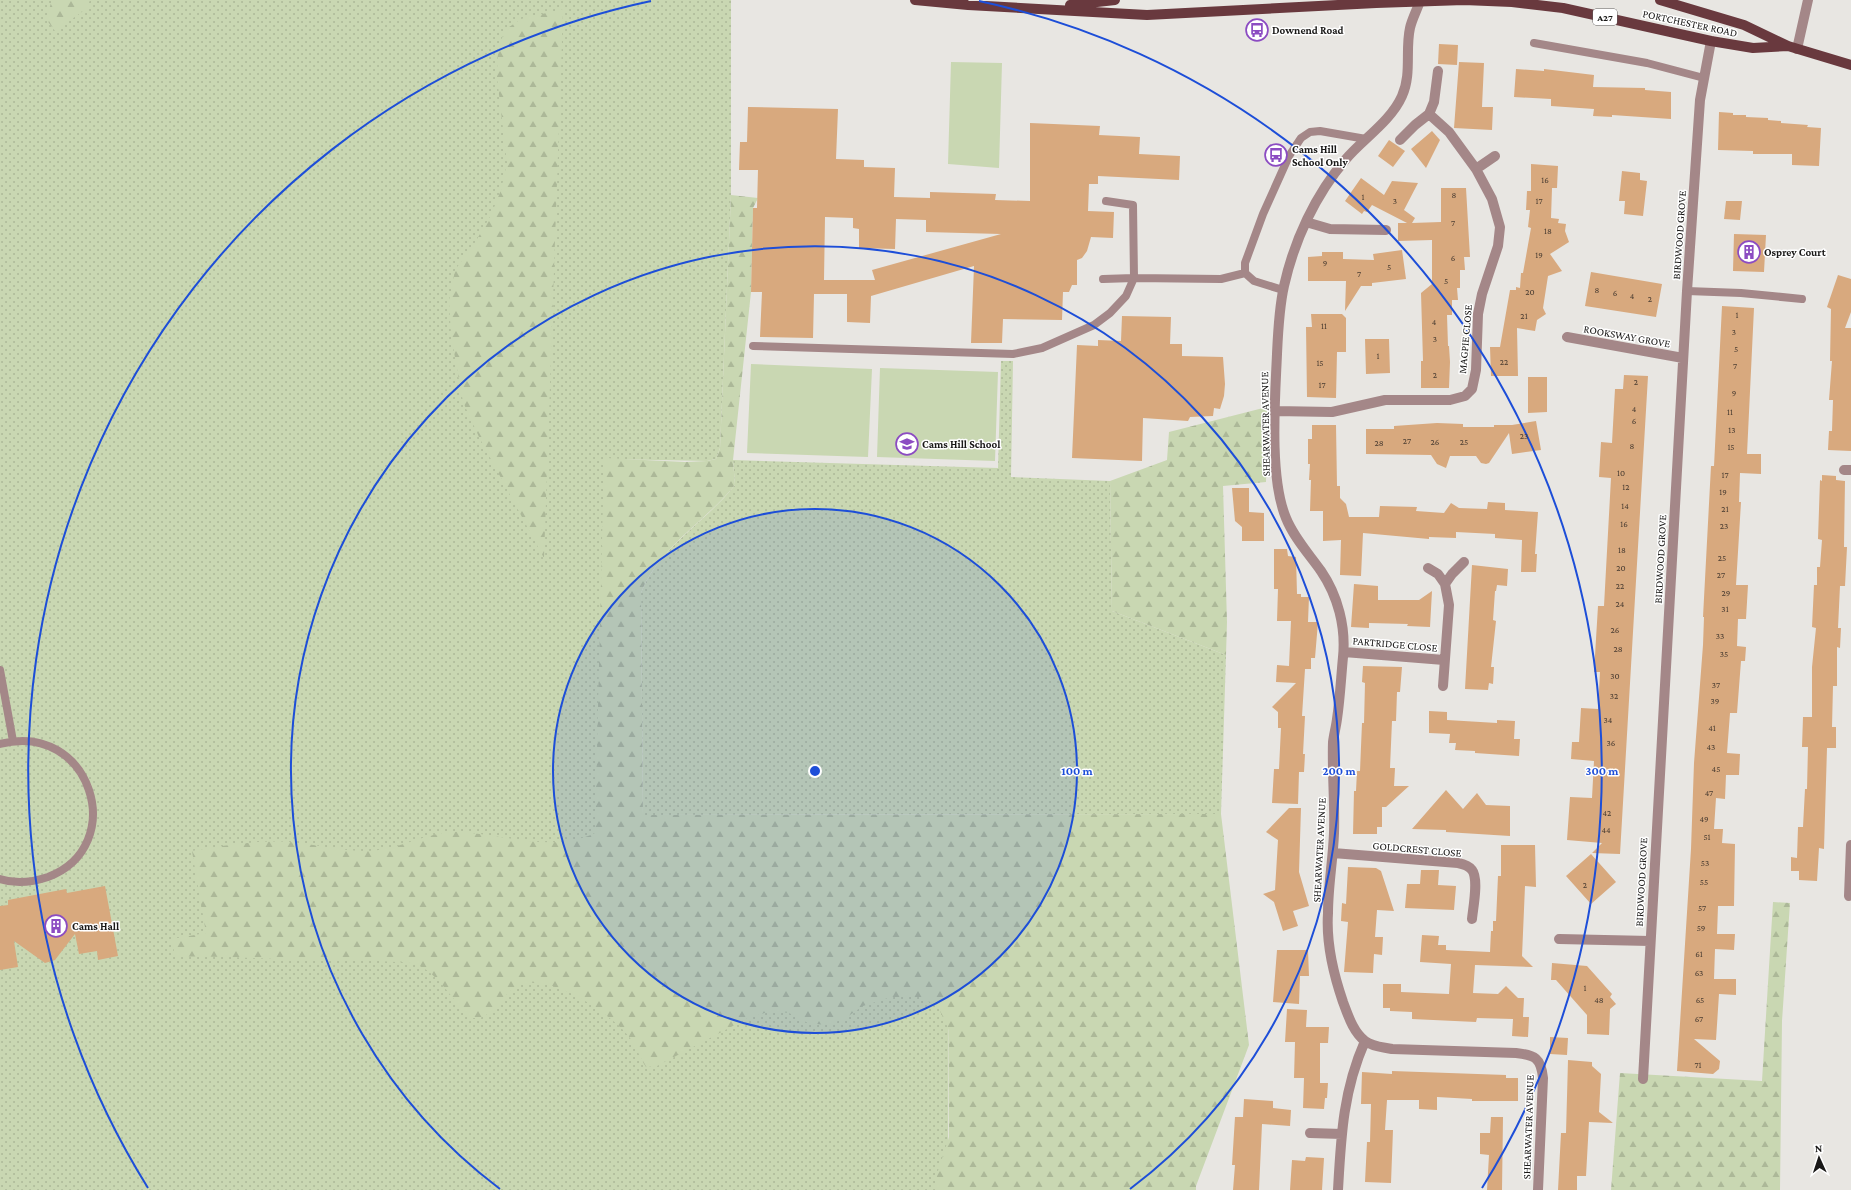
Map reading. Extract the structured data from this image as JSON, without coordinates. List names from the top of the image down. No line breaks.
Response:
{"streets":{"main road":["A27","PORTCHESTER ROAD"],"street":["BIRDWOOD GROVE","ROOKSWAY GROVE","MAGPIE CLOSE","SHEARWATER AVENUE","PARTRIDGE CLOSE","GOLDCREST CLOSE"]},"crossings":[["A27","PORTCHESTER ROAD"],["A27","SHEARWATER AVENUE"],["PORTCHESTER ROAD","BIRDWOOD GROVE"],["PORTCHESTER ROAD","SHEARWATER AVENUE"],["BIRDWOOD GROVE","ROOKSWAY GROVE"],["MAGPIE CLOSE","SHEARWATER AVENUE"],["SHEARWATER AVENUE","PARTRIDGE CLOSE"],["SHEARWATER AVENUE","GOLDCREST CLOSE"]],"places":{"bus stop":["Downend Road","Cams Hill School Only"],"building":["Osprey Court","Cams Hall"],"school or university":["Cams Hill School"]},"house_numbers":["16","8","1","3","17","7","18","19","6","9","5","7","5","8","20","6","4","2","1","21","4","11","3","3","5","1","22","15","7","2","2","17","9","4","11","6","13","23","27","26","25","28","8","15","10","17","12","19","14","21","16","23","18","25","20","27","22","29","24","31","26","33","28","35","30","37","32","39","34","41","36","43","45","47","42","49","44","51","53","55","2","57","59","61","63","1","48","65","67","71"],"north":"top","rings":["100 m","200 m","300 m"]}
